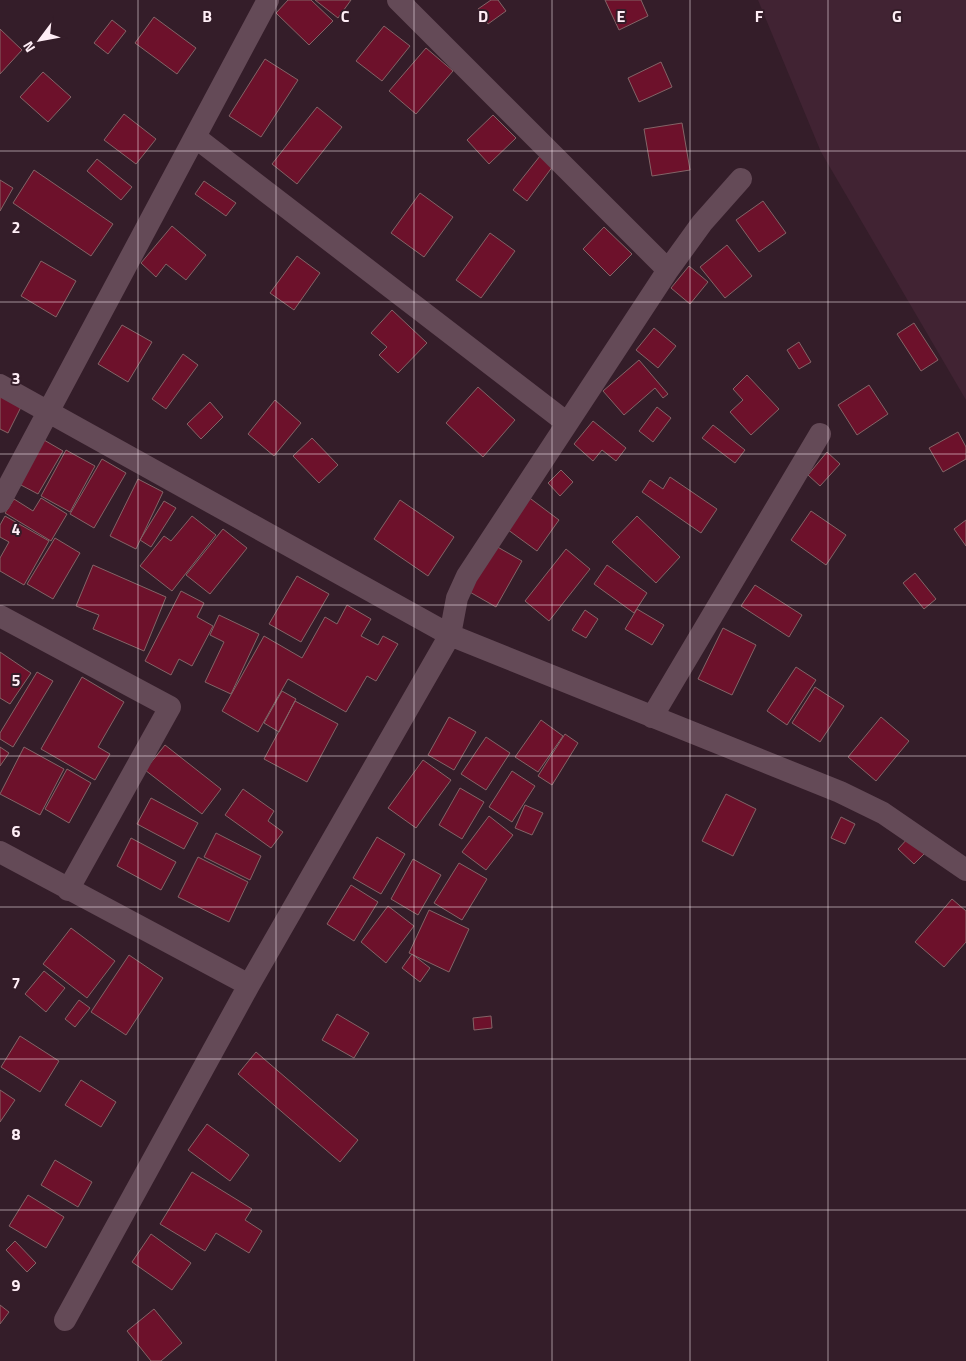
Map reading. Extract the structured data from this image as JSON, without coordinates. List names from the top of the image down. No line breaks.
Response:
{"north":"bottom left","grid":{"columns":["B","C","D","E","F","G"],"rows":["2","3","4","5","6","7","8","9"]}}
